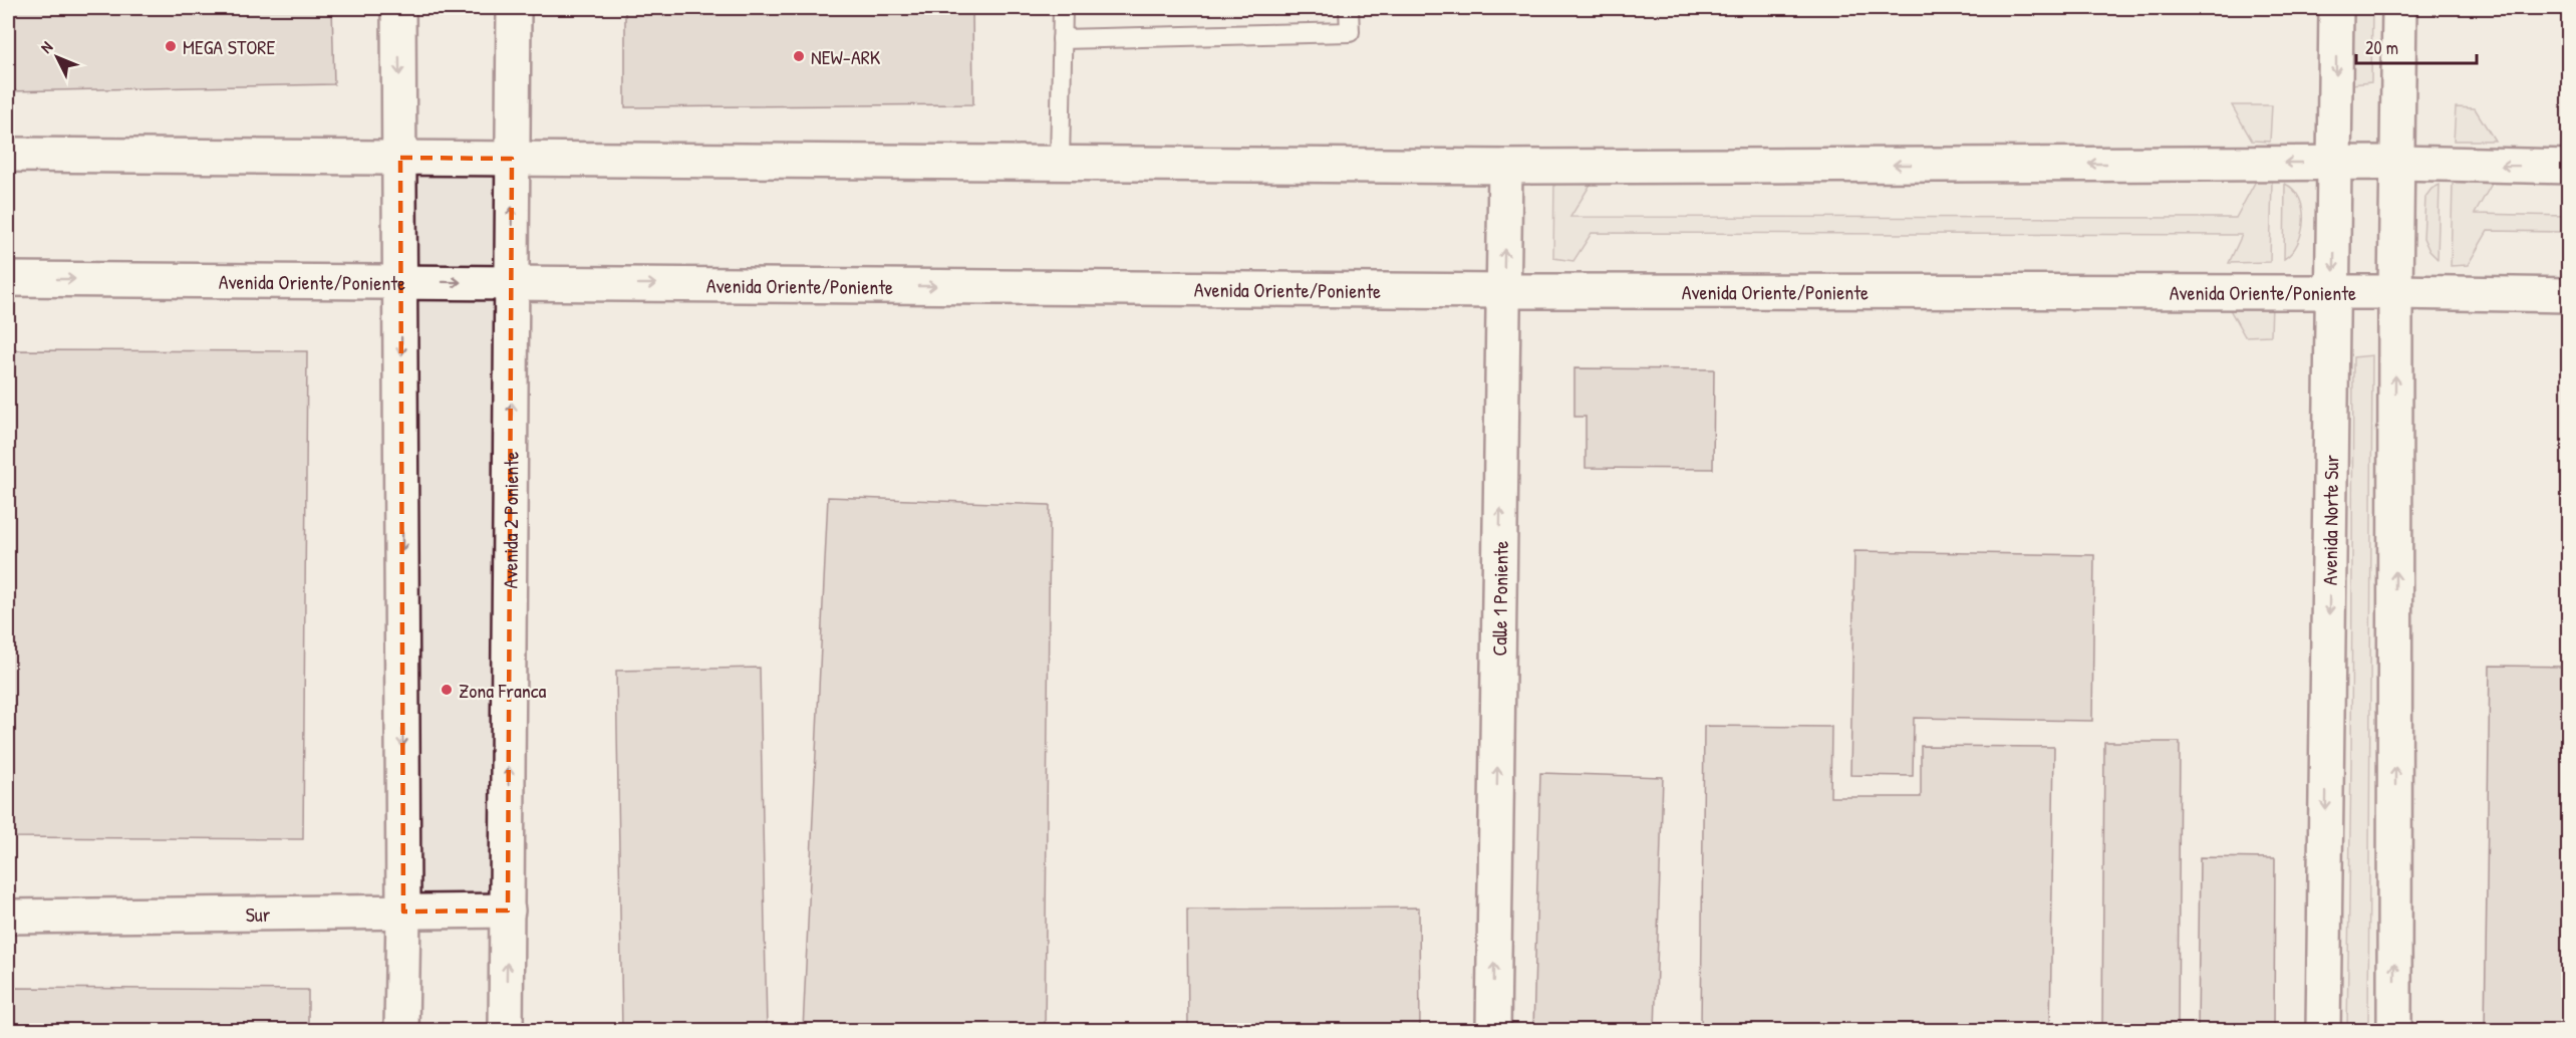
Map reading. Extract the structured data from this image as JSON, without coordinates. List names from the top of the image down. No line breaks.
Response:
{"streets":{"street":["Avenida Oriente/Poniente","Avenida 2 Poniente","Avenida Norte Sur","Calle 1 Poniente","Sur"]},"crossings":[["Avenida Oriente/Poniente","Avenida 2 Poniente"],["Avenida Oriente/Poniente","Avenida Norte Sur"],["Avenida Oriente/Poniente","Calle 1 Poniente"],["Avenida 2 Poniente","Sur"]],"one_way":["Calle 1 Poniente"],"places":["MEGA STORE","NEW-ARK","Zona Franca"],"scale_bar":"20 m","north":"top left"}
